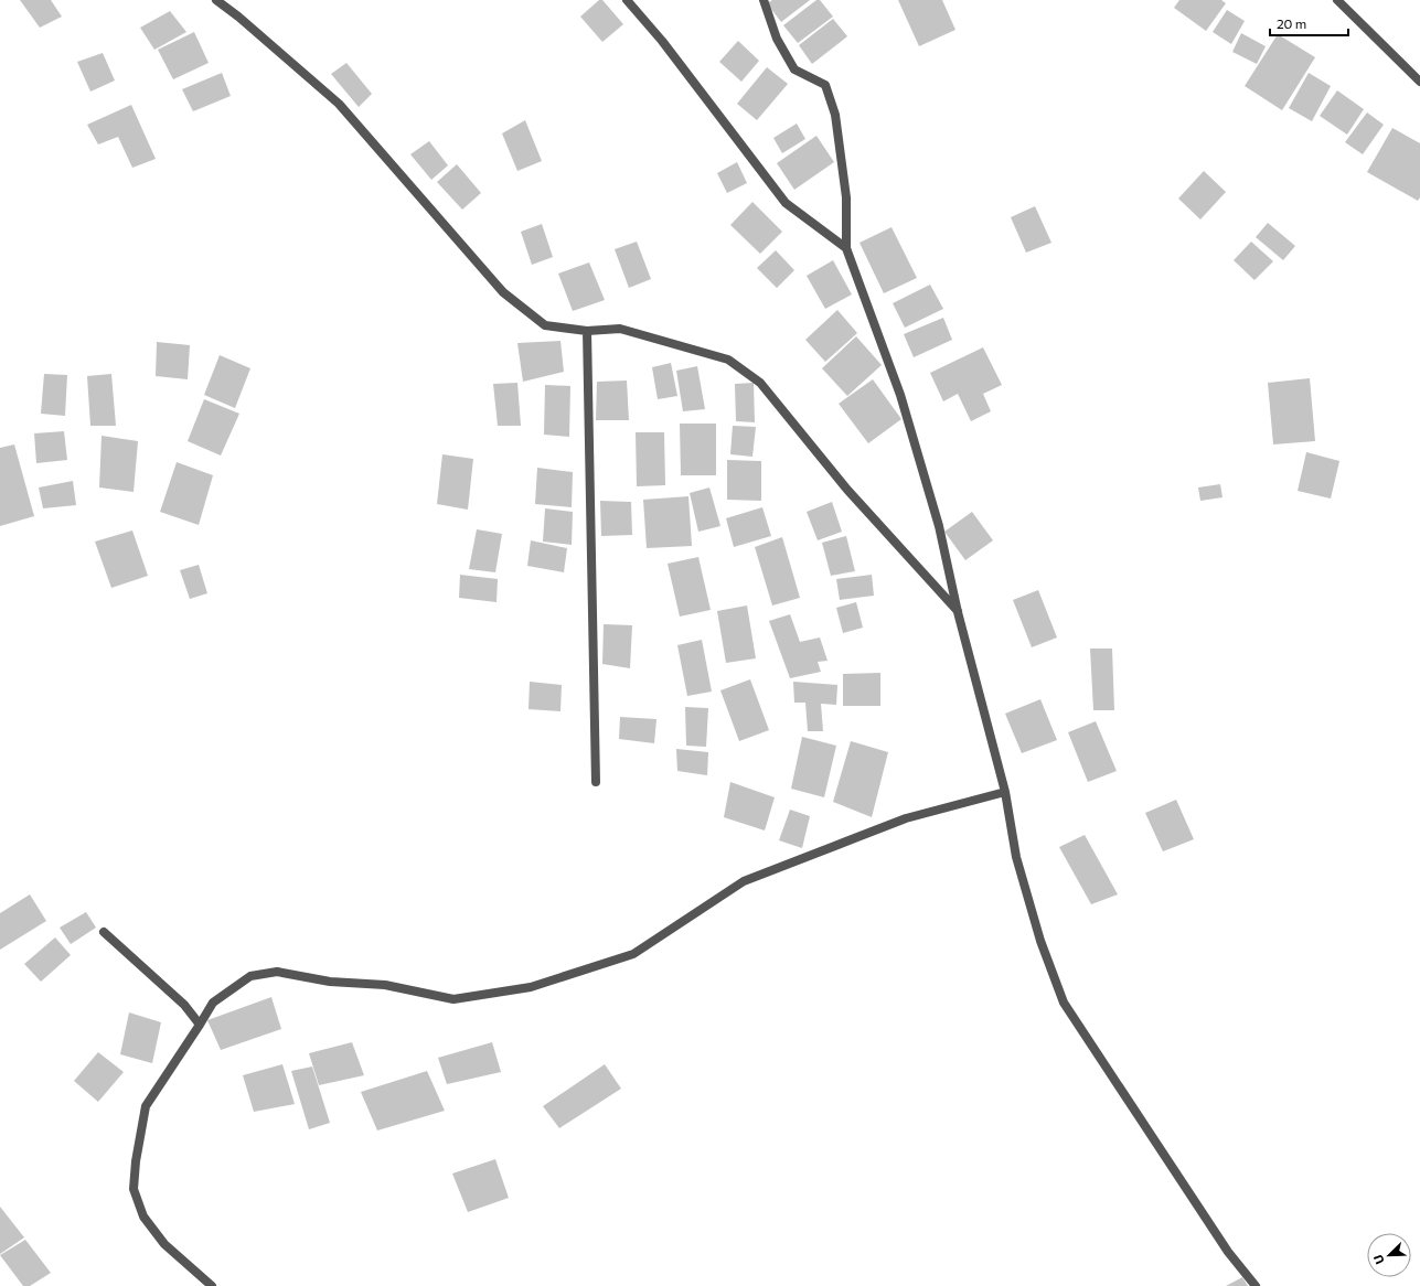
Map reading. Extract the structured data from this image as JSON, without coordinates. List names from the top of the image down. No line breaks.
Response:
{"scale_bar":"20 m","north":"bottom left"}
